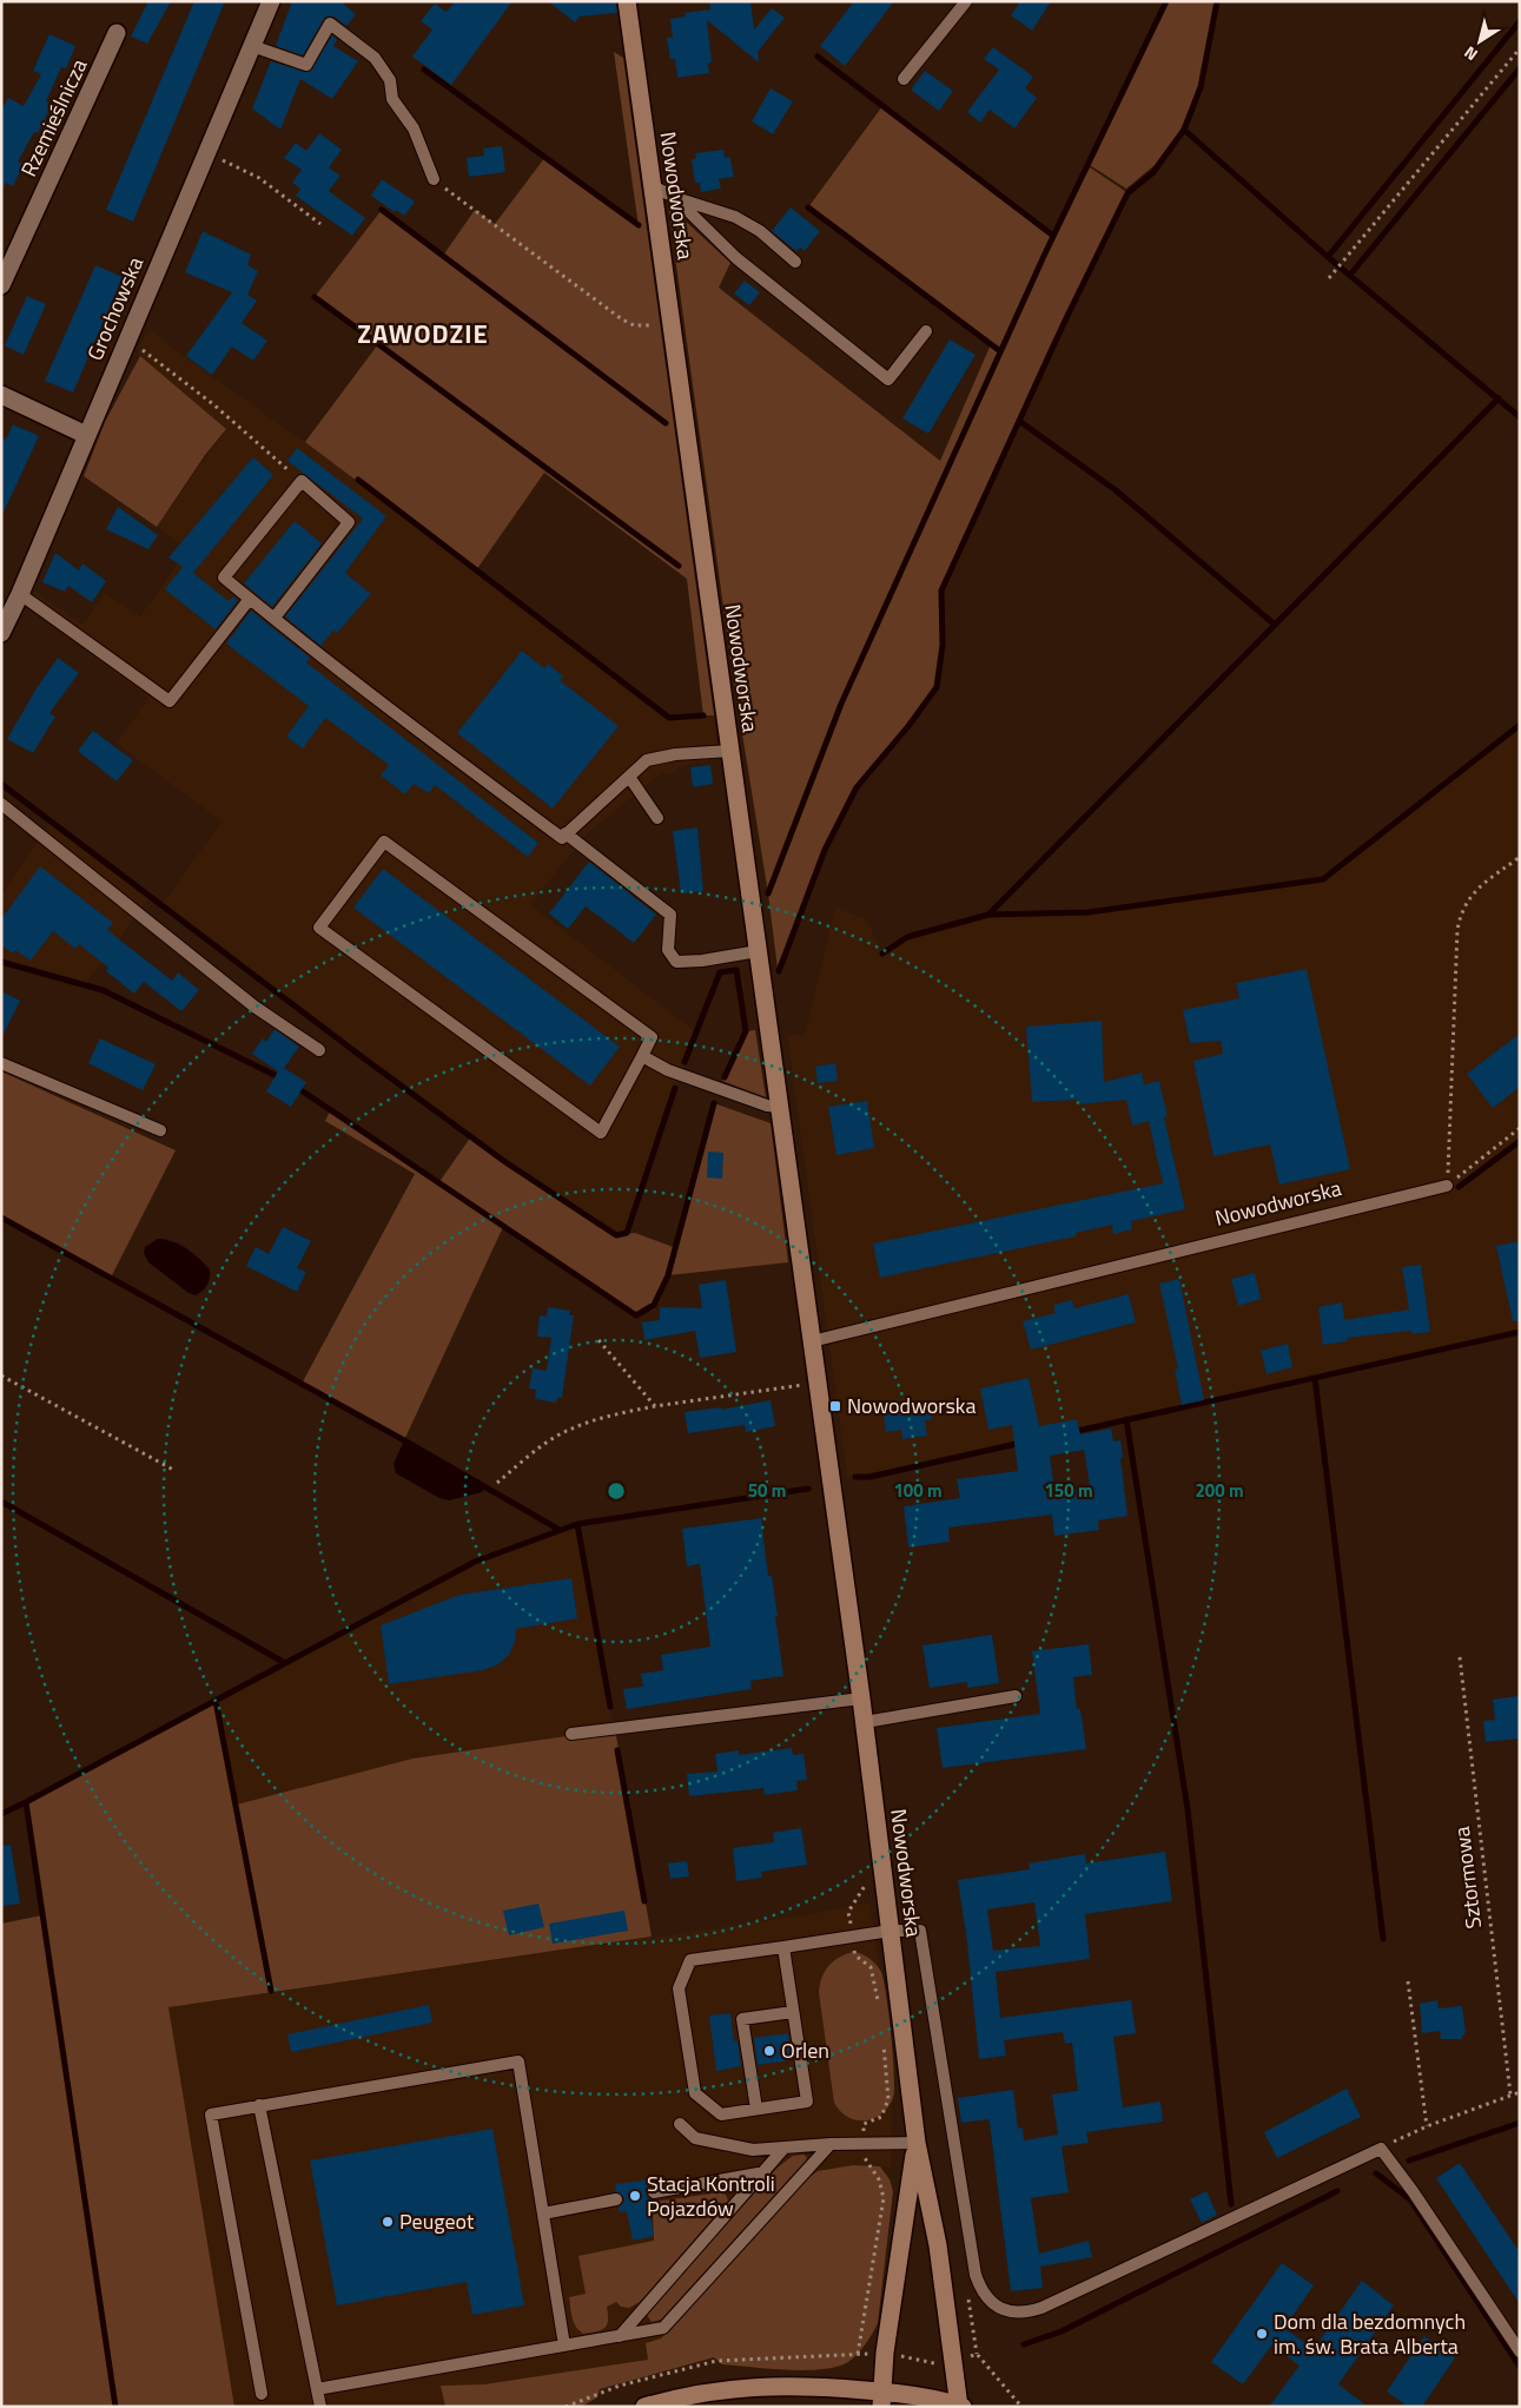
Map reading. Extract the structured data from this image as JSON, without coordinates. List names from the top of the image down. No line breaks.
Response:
{"streets":{"street":["Rzemieślnicza","Nowodworska","Grochowska"],"path":["Sztormowa"]},"districts":["ZAWODZIE"],"places":{"transit":["Nowodworska"],"other":["Orlen","Stacja Kontroli Pojazdów","Peugeot","Dom dla bezdomnych im. św. Brata Alberta"]},"north":"bottom left","rings":["50 m","100 m","150 m","200 m"]}
